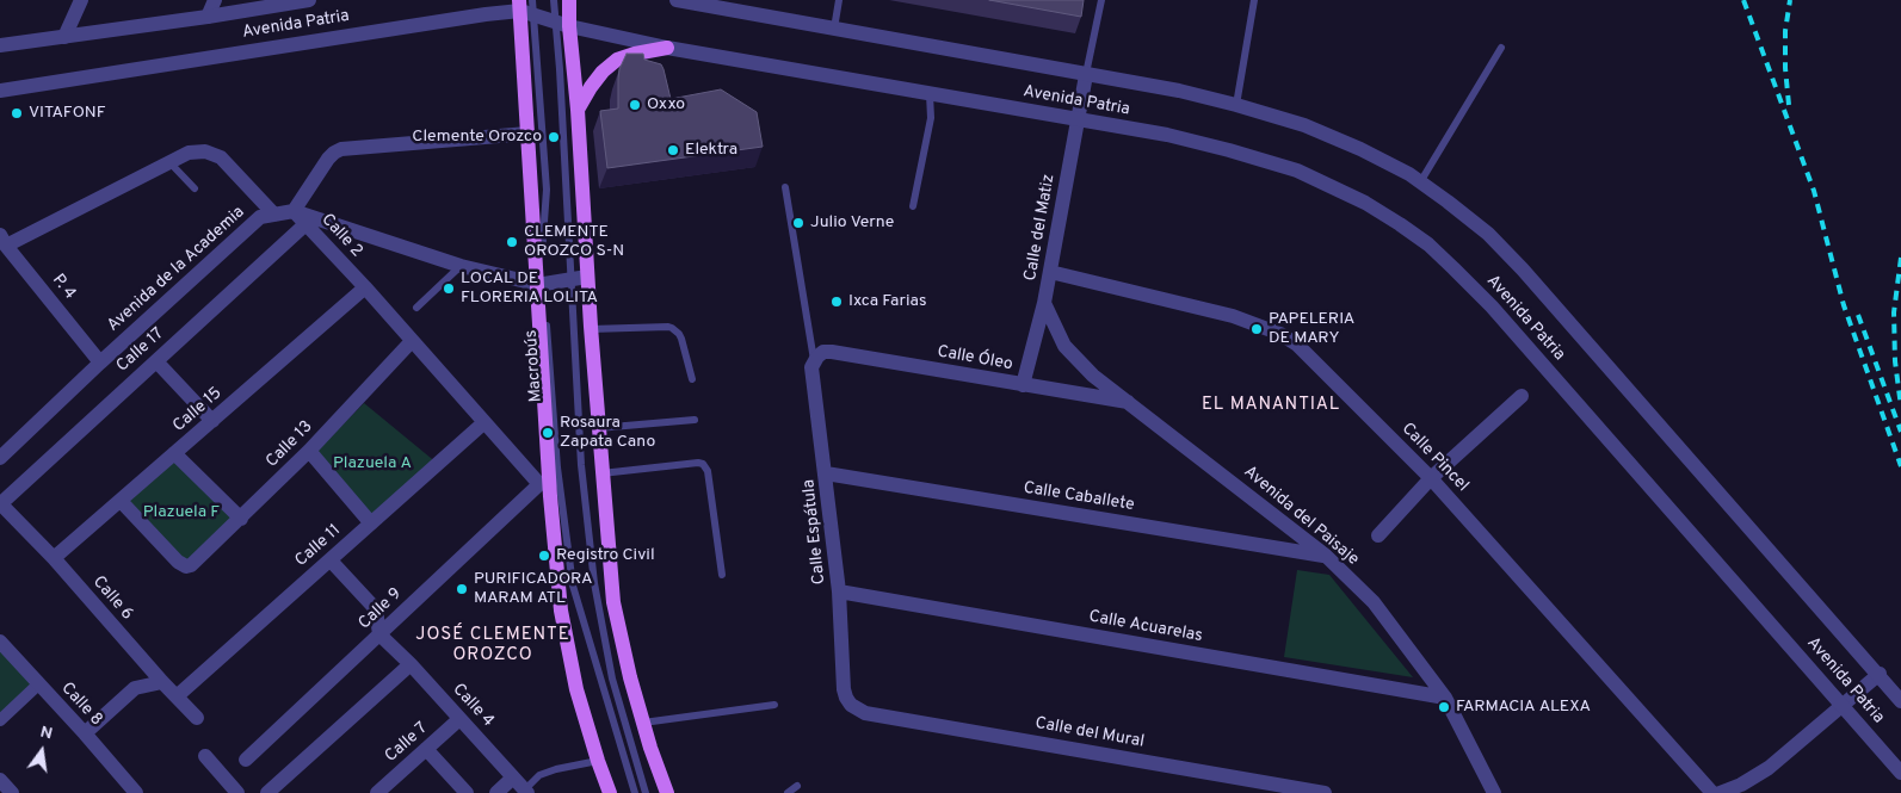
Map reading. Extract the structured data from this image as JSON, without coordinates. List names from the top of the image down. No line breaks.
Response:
{"streets":{"street":["Avenida Patria","Calle del Matiz","Calle 2","Avenida de la Academia","P. 4","Calle 17","Calle Óleo","Calle 15","Calle 13","Calle Pincel","Calle Caballete","Avenida del Paisaje","Calle Espátula","Calle 11","Calle 6","Calle 9","Calle Acuarelas","Calle 8","Calle 4","Calle del Mural","Calle 7"],"lane":["Macrobús"]},"crossings":[["Avenida Patria","Calle del Matiz"],["Avenida Patria","Macrobús"],["Calle del Matiz","Calle Óleo"],["Calle del Matiz","Calle Pincel"],["Calle del Matiz","Avenida del Paisaje"],["Calle 2","Avenida de la Academia"],["Calle 2","Calle 17"],["Calle 2","Calle 15"],["Calle 2","Calle 13"],["Calle 2","Calle 11"],["Calle 2","Calle 9"],["Avenida de la Academia","P. 4"],["Avenida de la Academia","Macrobús"],["Calle 17","Calle 6"],["Calle Óleo","Avenida del Paisaje"],["Calle Óleo","Calle Espátula"],["Calle 15","Calle 13"],["Calle 15","Calle 6"],["Calle Caballete","Avenida del Paisaje"],["Calle Caballete","Calle Espátula"],["Avenida del Paisaje","Calle Acuarelas"],["Calle Espátula","Calle Acuarelas"],["Calle Espátula","Calle del Mural"],["Calle 11","Calle 6"],["Calle 9","Calle 4"],["Calle 4","Calle 7"]],"districts":["EL MANANTIAL","JOSÉ CLEMENTE OROZCO"],"parks":["Plazuela A","Plazuela F"],"places":["Oxxo","VITAFONF","Clemente Orozco","Elektra","Julio Verne","CLEMENTE OROZCO S-N","LOCAL DE FLORERIA LOLITA","Ixca Farias","PAPELERIA DE MARY","Rosaura Zapata Cano","Registro Civil","PURIFICADORA MARAM ATL","FARMACIA ALEXA"],"north":"top"}
